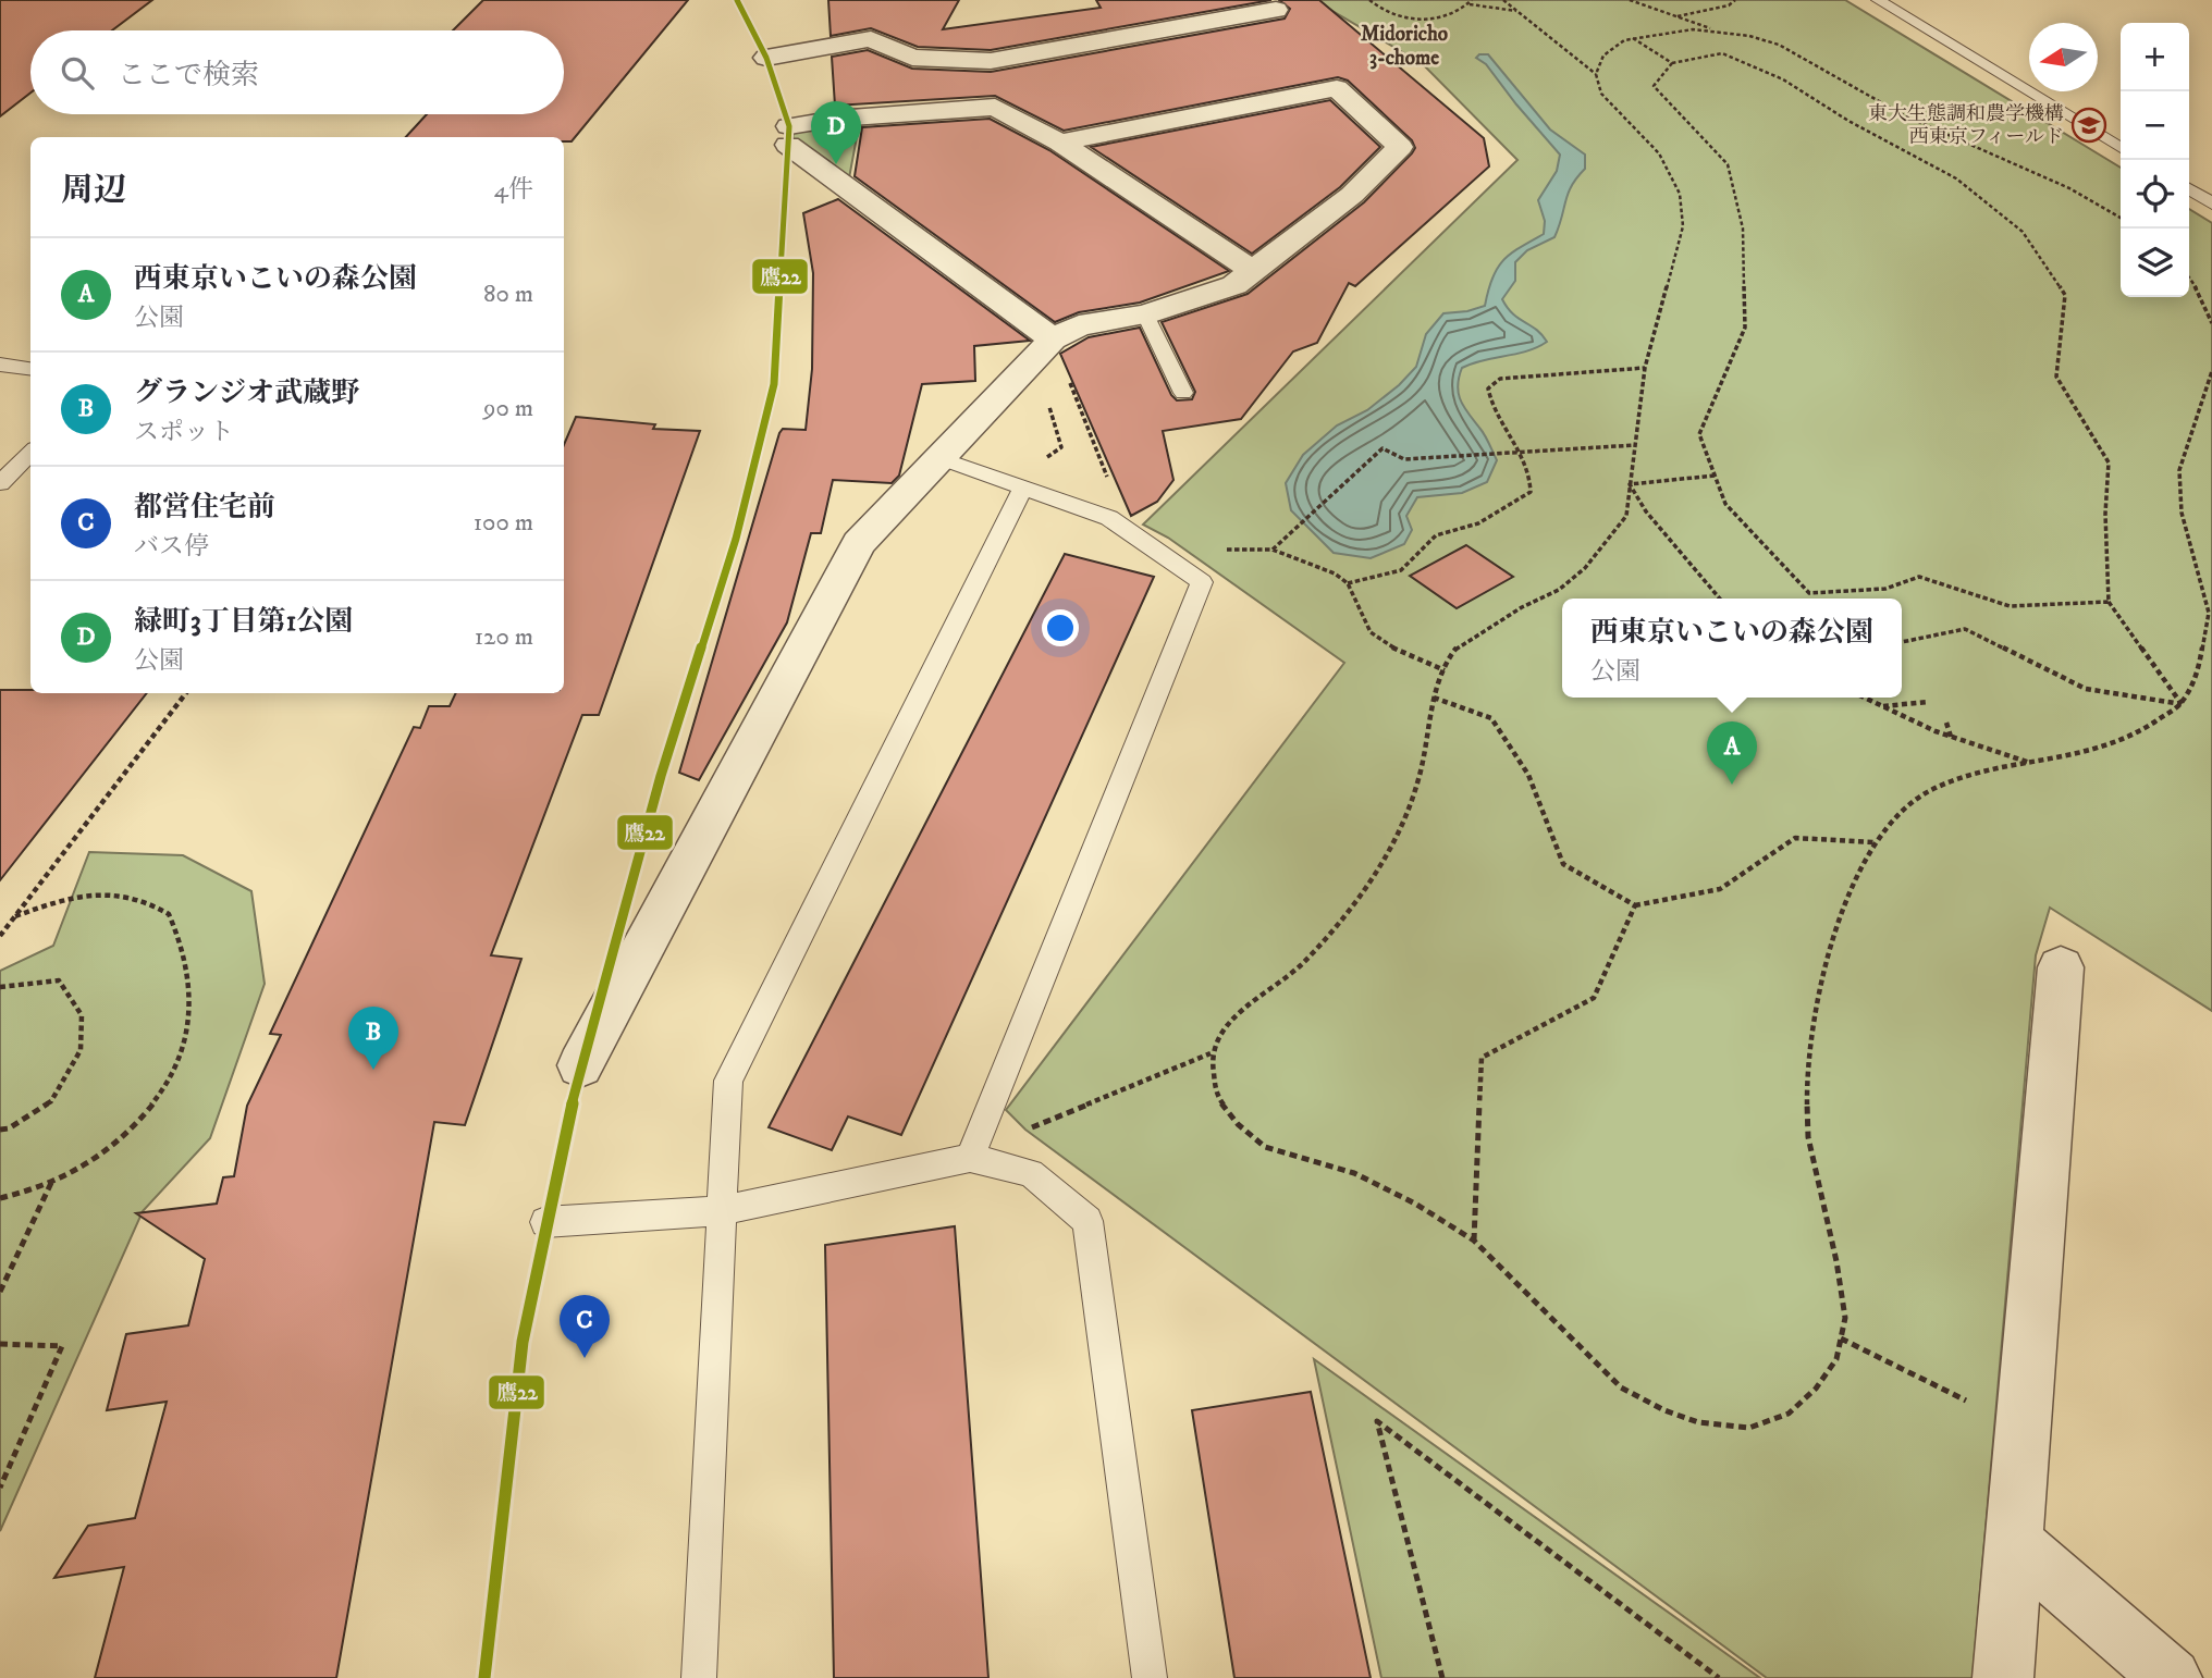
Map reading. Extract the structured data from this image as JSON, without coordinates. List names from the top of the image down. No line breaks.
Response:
{"districts":["Midoricho 3-chome"],"places":{"school or university":["東大生態調和農学機構 西東京フィールド"]},"lines":["transit line 鷹22"],"north":"left","page":{"map_buttons":["+","−"],"search":"ここで検索","pins":["D","A","B","C"],"heading":["周辺","4件"],"list":[{"mark":"A","name":"西東京いこいの森公園","note":"公園","value":"80 m"},{"mark":"B","name":"グランジオ武蔵野","note":"スポット","value":"90 m"},{"mark":"C","name":"都営住宅前","note":"バス停","value":"100 m"},{"mark":"D","name":"緑町3丁目第1公園","note":"公園","value":"120 m"}],"popup":["西東京いこいの森公園","公園"]}}
